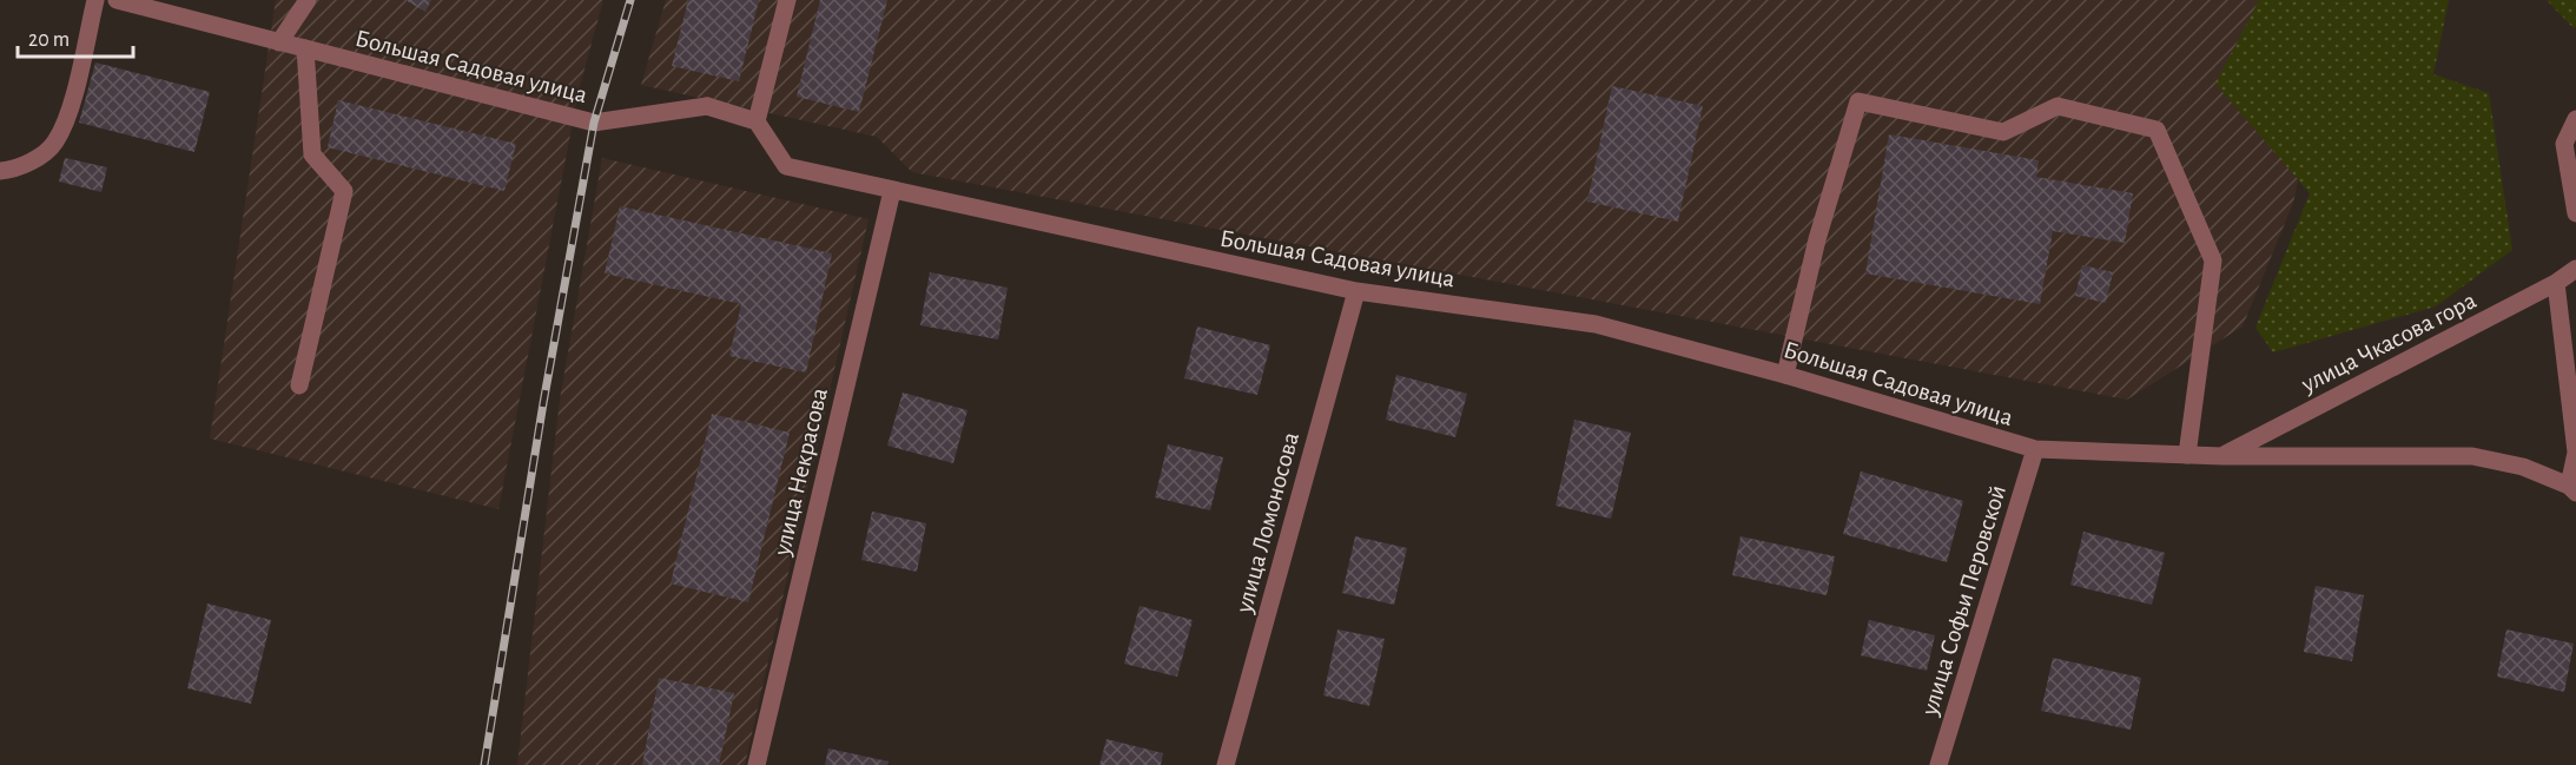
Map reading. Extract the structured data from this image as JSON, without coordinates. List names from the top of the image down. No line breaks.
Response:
{"streets":{"street":["Большая Садовая улица","улица Чкасова гора","улица Некрасова","улица Ломоносова","улица Софьи Перовской"]},"crossings":[["Большая Садовая улица","улица Чкасова гора"],["Большая Садовая улица","улица Некрасова"],["Большая Садовая улица","улица Ломоносова"],["Большая Садовая улица","улица Софьи Перовской"]],"scale_bar":"20 m"}
